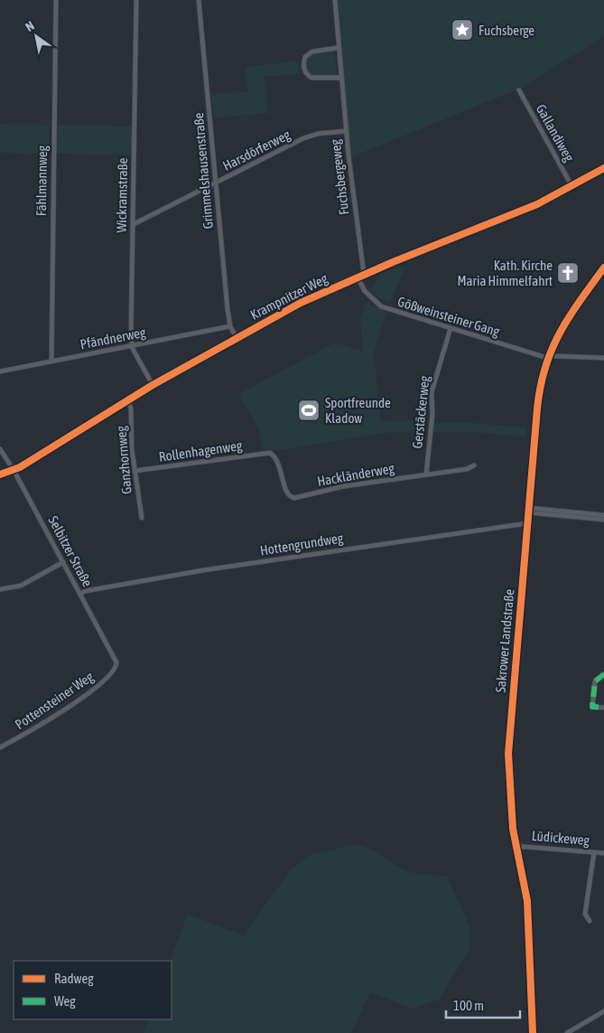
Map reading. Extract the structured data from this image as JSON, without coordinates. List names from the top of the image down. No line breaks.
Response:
{"streets":{"street":["Gallandiweg","Harsdörferweg","Grimmelshausenstraße","Fuchsbergeweg","Fählmannweg","Wickramstraße","Krampnitzer Weg","Gößweinsteiner Gang","Pfändnerweg","Gerstäckerweg","Rollenhagenweg","Ganzhornweg","Hackländerweg","Hottengrundweg","Selbitzer Straße","Sakrower Landstraße","Pottensteiner Weg","Lüdickeweg"]},"crossings":[["Gallandiweg","Krampnitzer Weg"],["Harsdörferweg","Grimmelshausenstraße"],["Harsdörferweg","Fuchsbergeweg"],["Harsdörferweg","Wickramstraße"],["Grimmelshausenstraße","Krampnitzer Weg"],["Grimmelshausenstraße","Pfändnerweg"],["Fuchsbergeweg","Krampnitzer Weg"],["Fählmannweg","Pfändnerweg"],["Wickramstraße","Krampnitzer Weg"],["Wickramstraße","Pfändnerweg"],["Krampnitzer Weg","Gößweinsteiner Gang"],["Krampnitzer Weg","Ganzhornweg"],["Krampnitzer Weg","Selbitzer Straße"],["Gößweinsteiner Gang","Gerstäckerweg"],["Gößweinsteiner Gang","Sakrower Landstraße"],["Gerstäckerweg","Hackländerweg"],["Rollenhagenweg","Ganzhornweg"],["Rollenhagenweg","Hackländerweg"],["Hottengrundweg","Selbitzer Straße"],["Hottengrundweg","Sakrower Landstraße"],["Selbitzer Straße","Pottensteiner Weg"],["Sakrower Landstraße","Lüdickeweg"]],"places":{"place":["Fuchsberge"],"church":["Kath. Kirche Maria Himmelfahrt"],"sports":["Sportfreunde Kladow"]},"legend":["Radweg","Weg"],"scale_bar":"100 m","north":"top left"}
